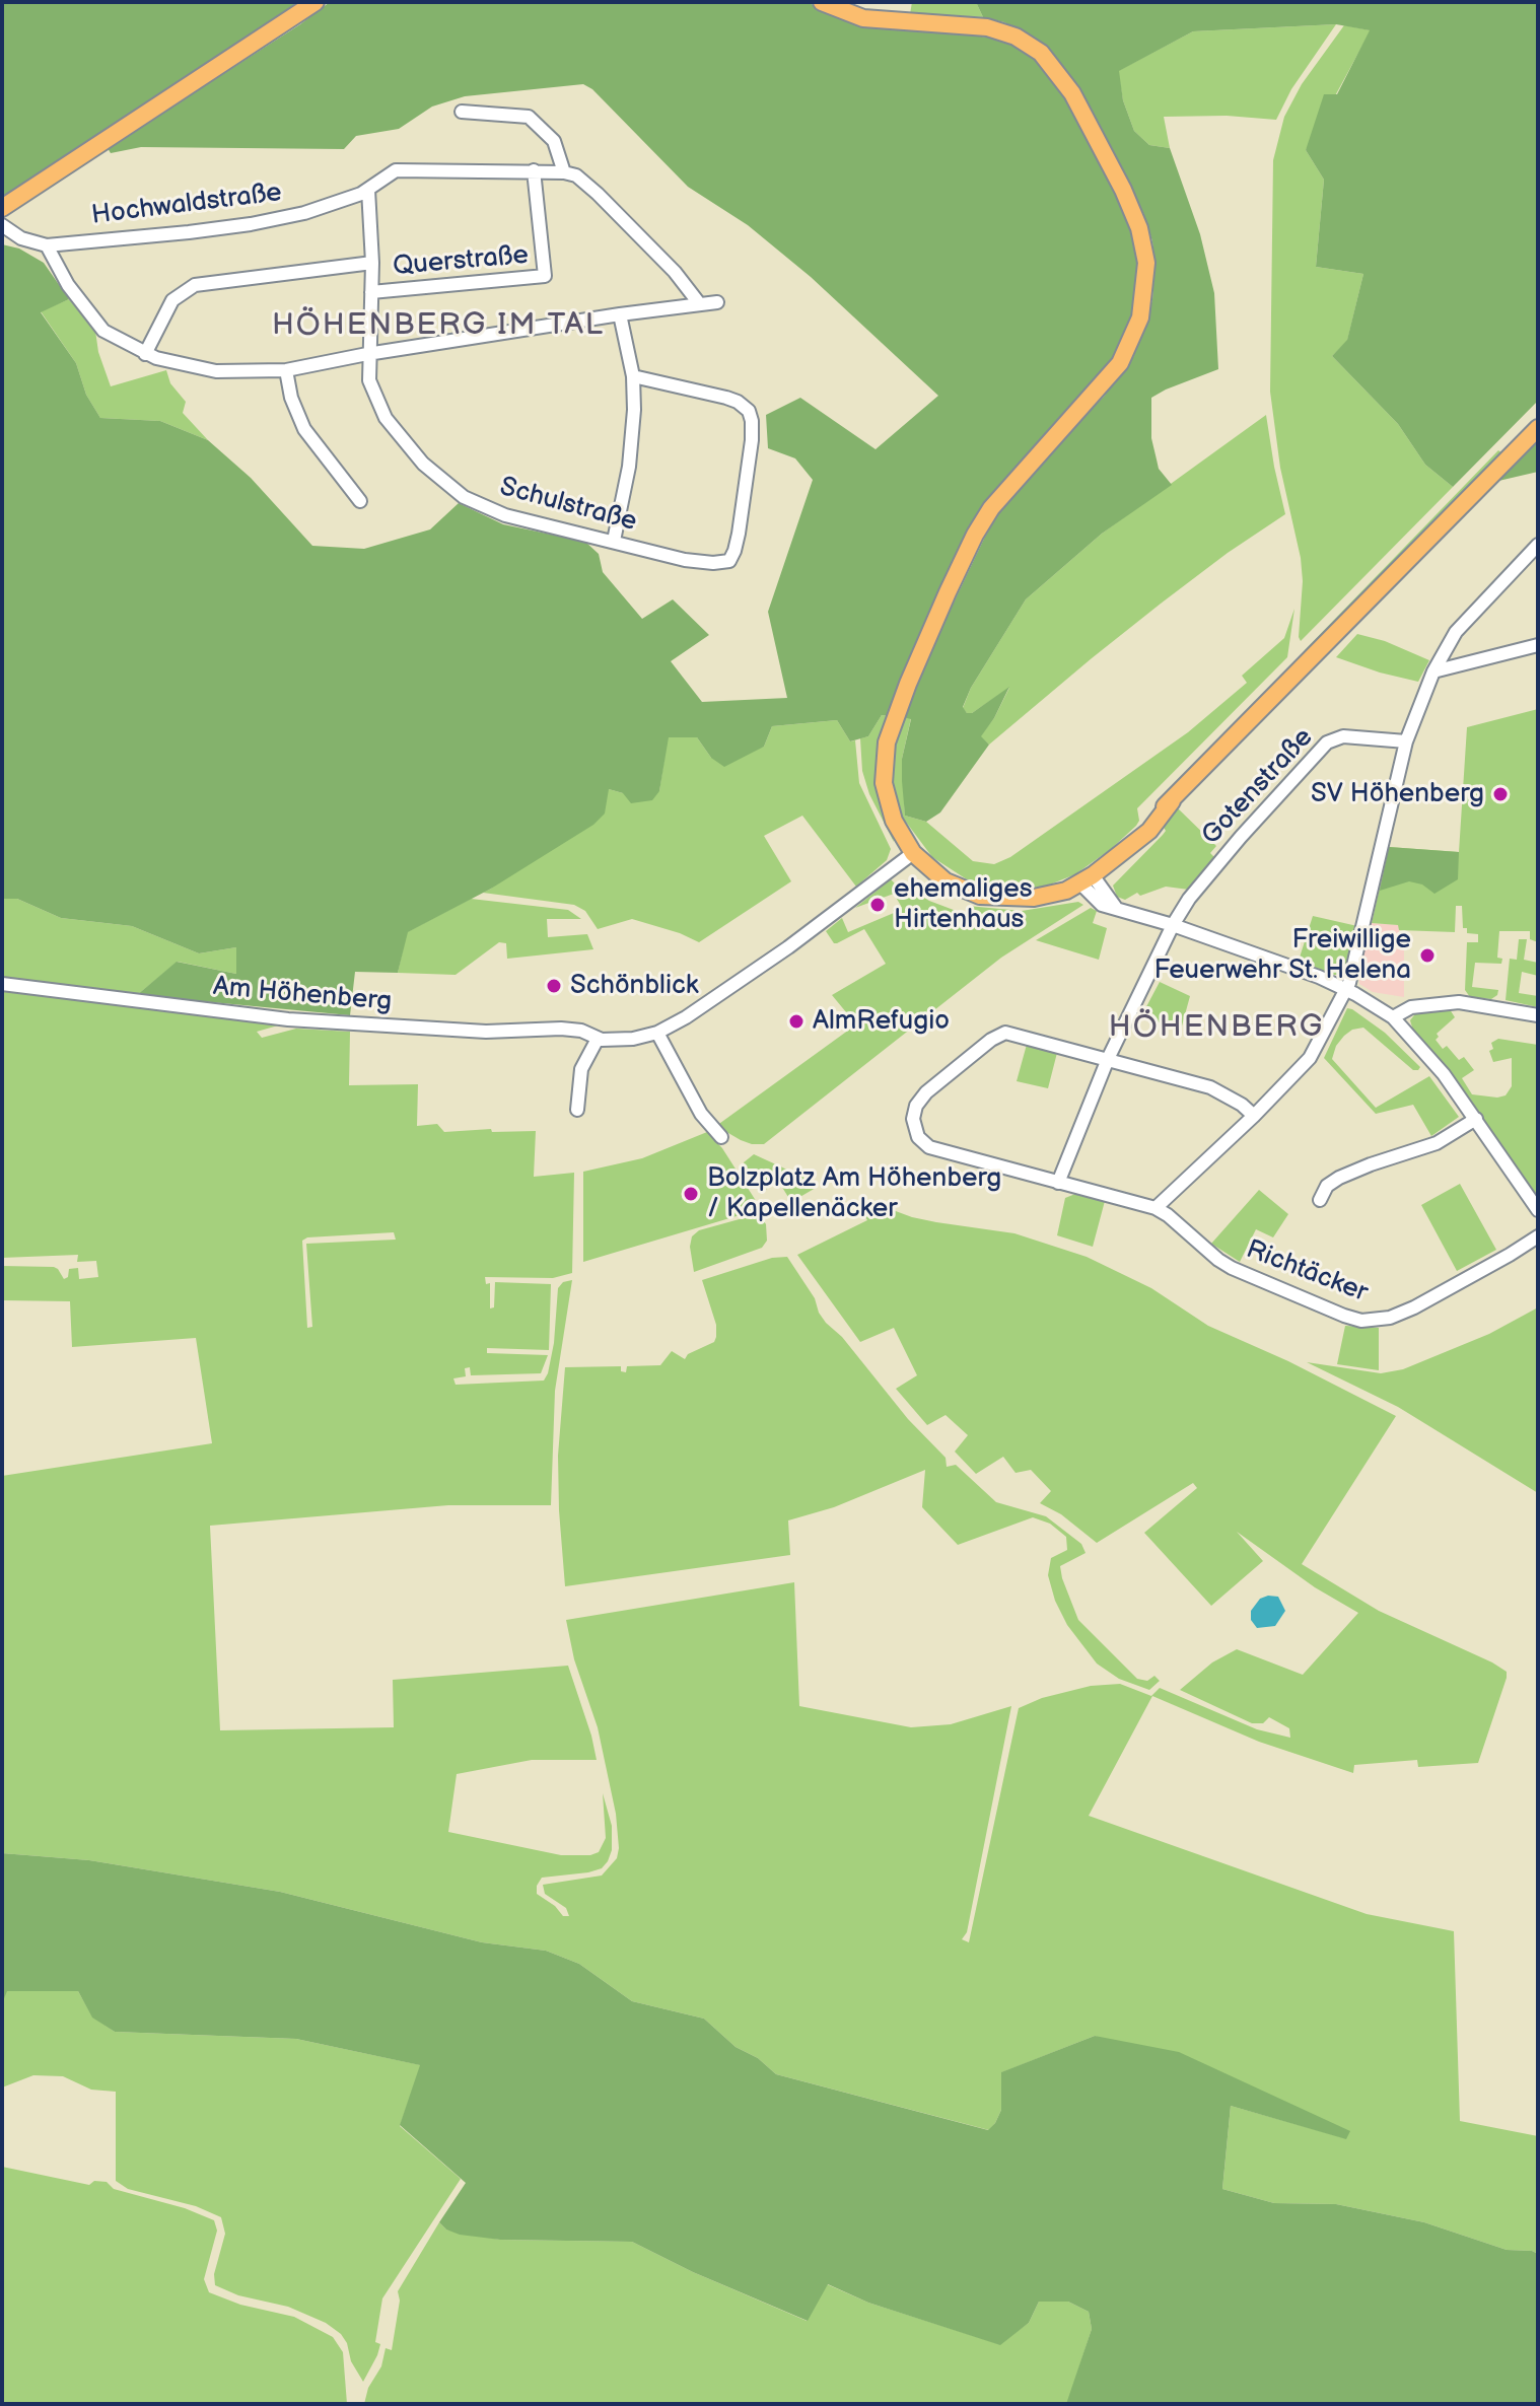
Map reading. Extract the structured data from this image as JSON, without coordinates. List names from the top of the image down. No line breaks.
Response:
{"streets":{"street":["Hochwaldstraße","Querstraße","Schulstraße","Gotenstraße","Am Höhenberg","Richtäcker"]},"crossings":[["Hochwaldstraße","Querstraße"],["Hochwaldstraße","Schulstraße"],["Querstraße","Schulstraße"]],"districts":["HÖHENBERG IM TAL","HÖHENBERG"],"places":["SV Höhenberg","ehemaliges Hirtenhaus","Freiwillige Feuerwehr St. Helena","Schönblick","AlmRefugio","Bolzplatz Am Höhenberg / Kapellenäcker"]}
